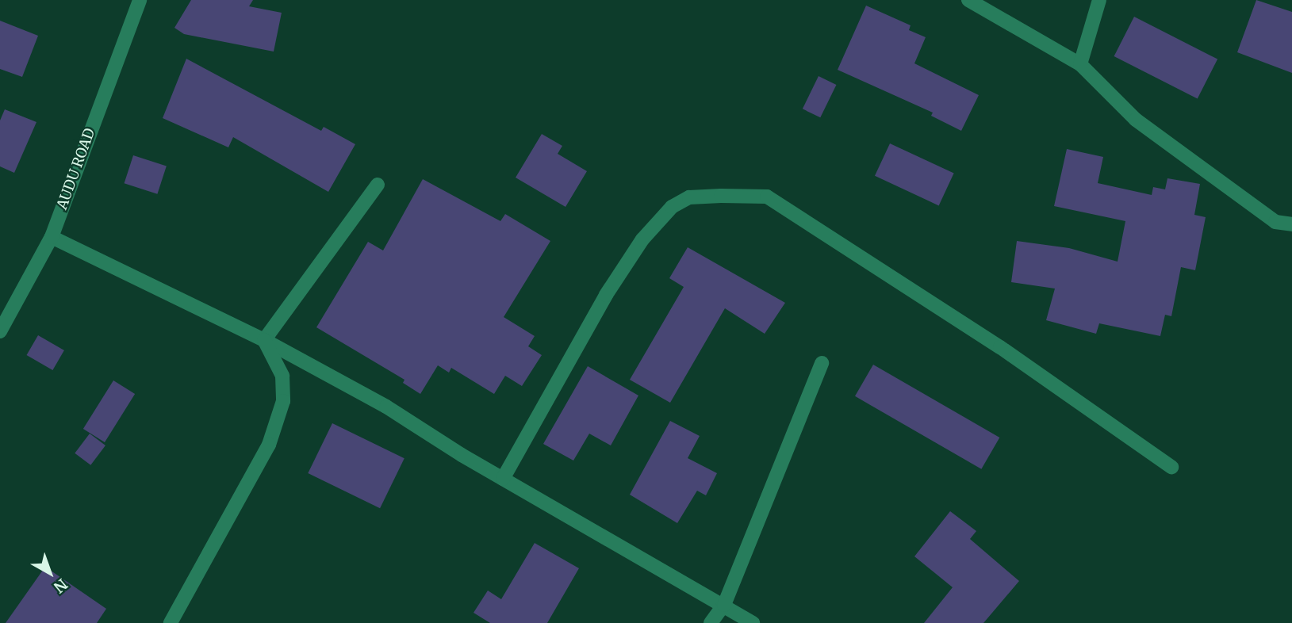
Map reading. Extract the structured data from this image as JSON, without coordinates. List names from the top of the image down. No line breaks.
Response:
{"streets":{"street":["AUDU ROAD"]},"north":"bottom right"}
